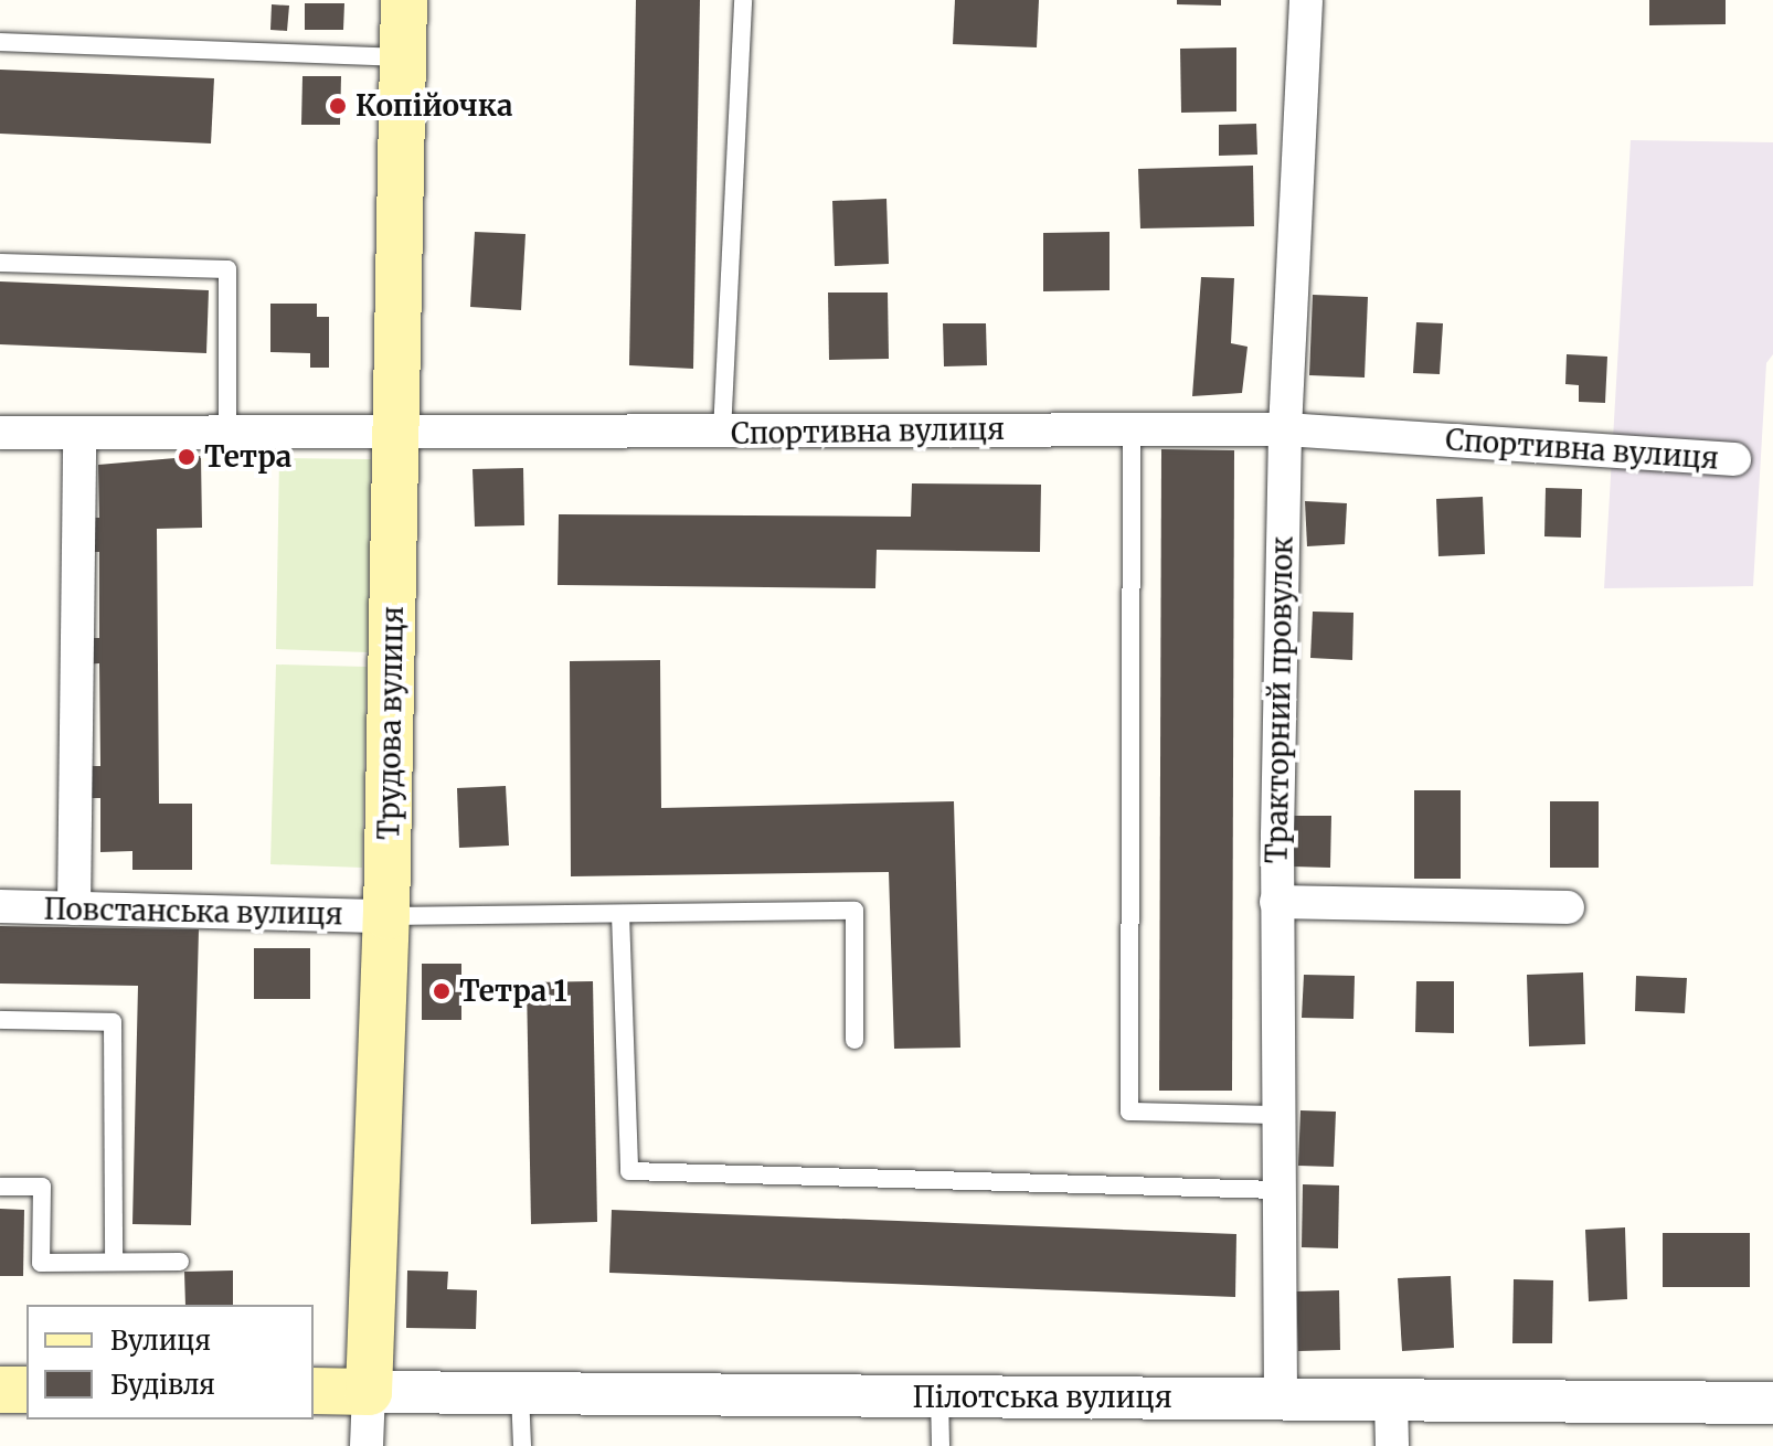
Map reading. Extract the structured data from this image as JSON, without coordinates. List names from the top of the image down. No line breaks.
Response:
{"streets":{"main road":["Трудова вулиця","Пілотська вулиця"],"street":["Спортивна вулиця","Тракторний провулок","Повстанська вулиця"]},"crossings":[["Спортивна вулиця","Тракторний провулок"],["Спортивна вулиця","Трудова вулиця"],["Тракторний провулок","Пілотська вулиця"],["Трудова вулиця","Повстанська вулиця"],["Трудова вулиця","Пілотська вулиця"]],"places":["Копійочка","Тетра","Тетра 1"],"legend":["Вулиця","Будівля"]}
